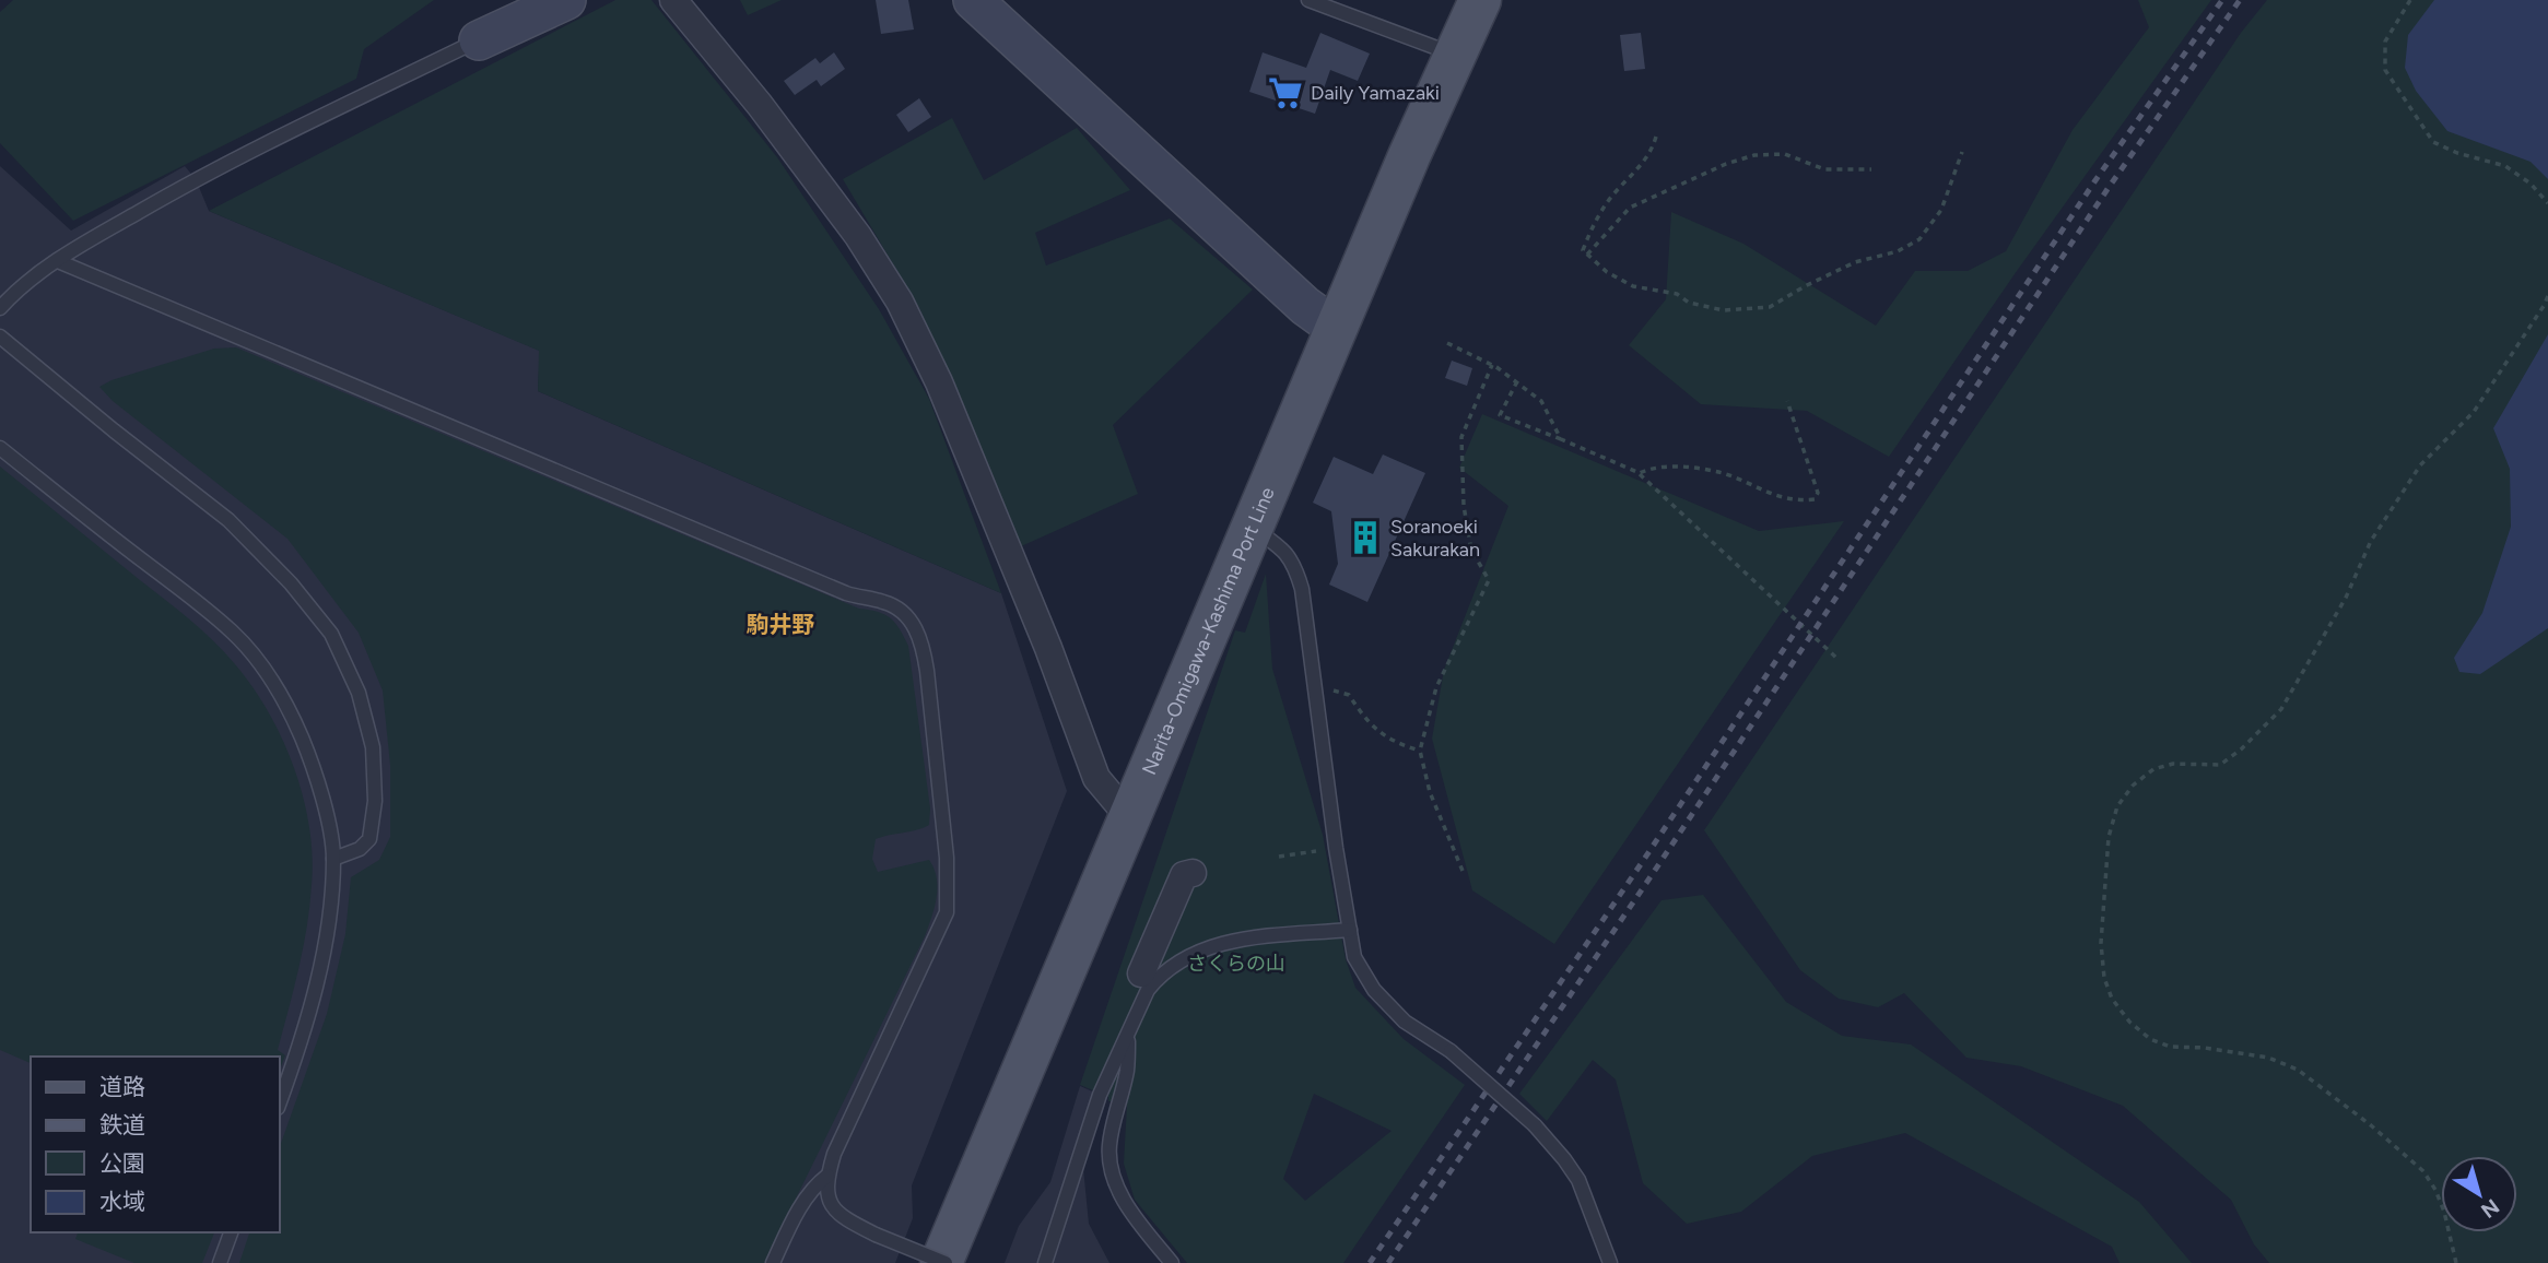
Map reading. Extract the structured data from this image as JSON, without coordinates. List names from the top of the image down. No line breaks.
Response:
{"streets":{"main road":["Narita-Omigawa-Kashima Port Line"]},"districts":["駒井野"],"parks":["さくらの山"],"places":{"supermarket":["Daily Yamazaki"],"building":["Soranoeki Sakurakan"]},"legend":["道路","鉄道","公園","水域"],"north":"bottom right"}
